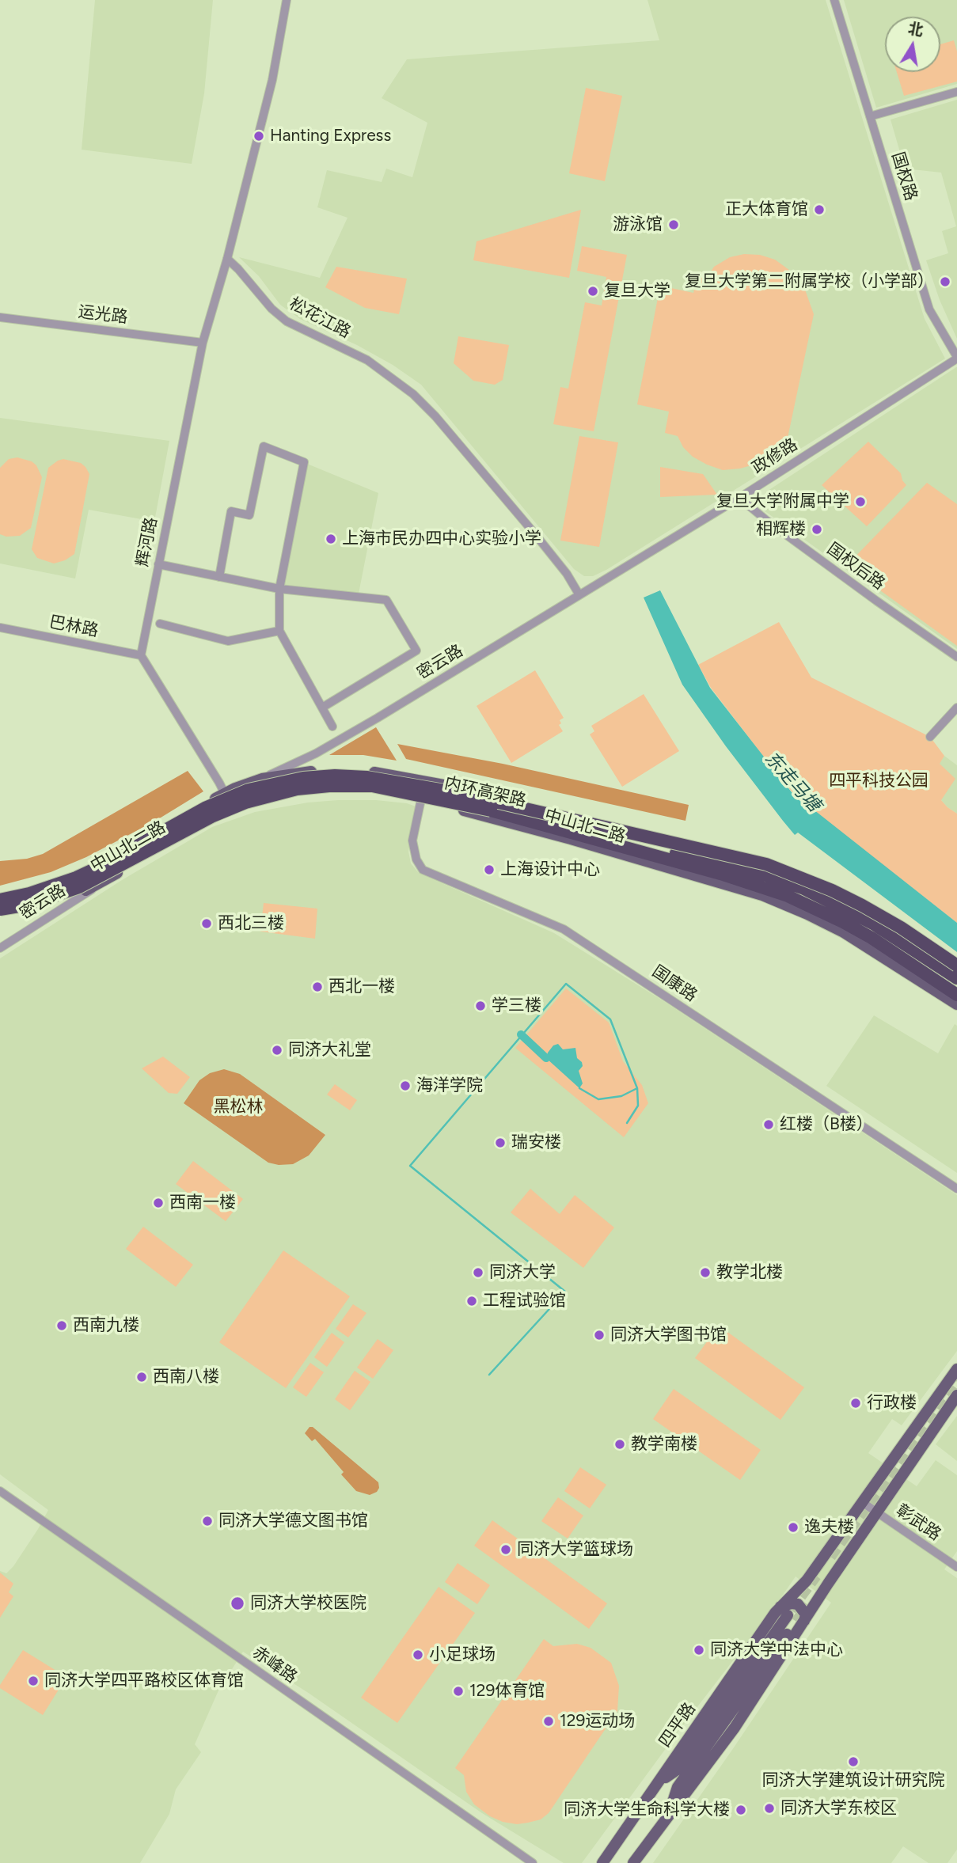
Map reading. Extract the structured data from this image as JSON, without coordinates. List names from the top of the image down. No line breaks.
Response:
{"streets":{"highway":["内环高架路"],"main road":["中山北二路"],"street":["国权路","运光路","松花江路","政修路","辉河路","国权后路","巴林路","密云路","国康路","彰武路","赤峰路"]},"crossings":[["国权路","政修路"],["运光路","辉河路"],["松花江路","政修路"],["松花江路","辉河路"],["松花江路","密云路"],["政修路","国权后路"],["政修路","密云路"],["辉河路","巴林路"],["密云路","中山北二路"],["内环高架路","中山北二路"],["中山北二路","国康路"]],"water":["东走马塘"],"parks":["四平科技公园","黑松林"],"places":["Hanting Express","正大体育馆","游泳馆","复旦大学第二附属学校（小学部）","复旦大学","复旦大学附属中学","相辉楼","上海市民办四中心实验小学","上海设计中心","西北三楼","西北一楼","学三楼","同济大礼堂","海洋学院","红楼（B楼）","瑞安楼","西南一楼","同济大学","教学北楼","工程试验馆","西南九楼","同济大学图书馆","西南八楼","行政楼","教学南楼","同济大学德文图书馆","逸夫楼","同济大学篮球场","同济大学校医院","同济大学中法中心","小足球场","同济大学四平路校区体育馆","129体育馆","129运动场","同济大学建筑设计研究院","同济大学东校区","同济大学生命科学大楼"],"north":"top"}
